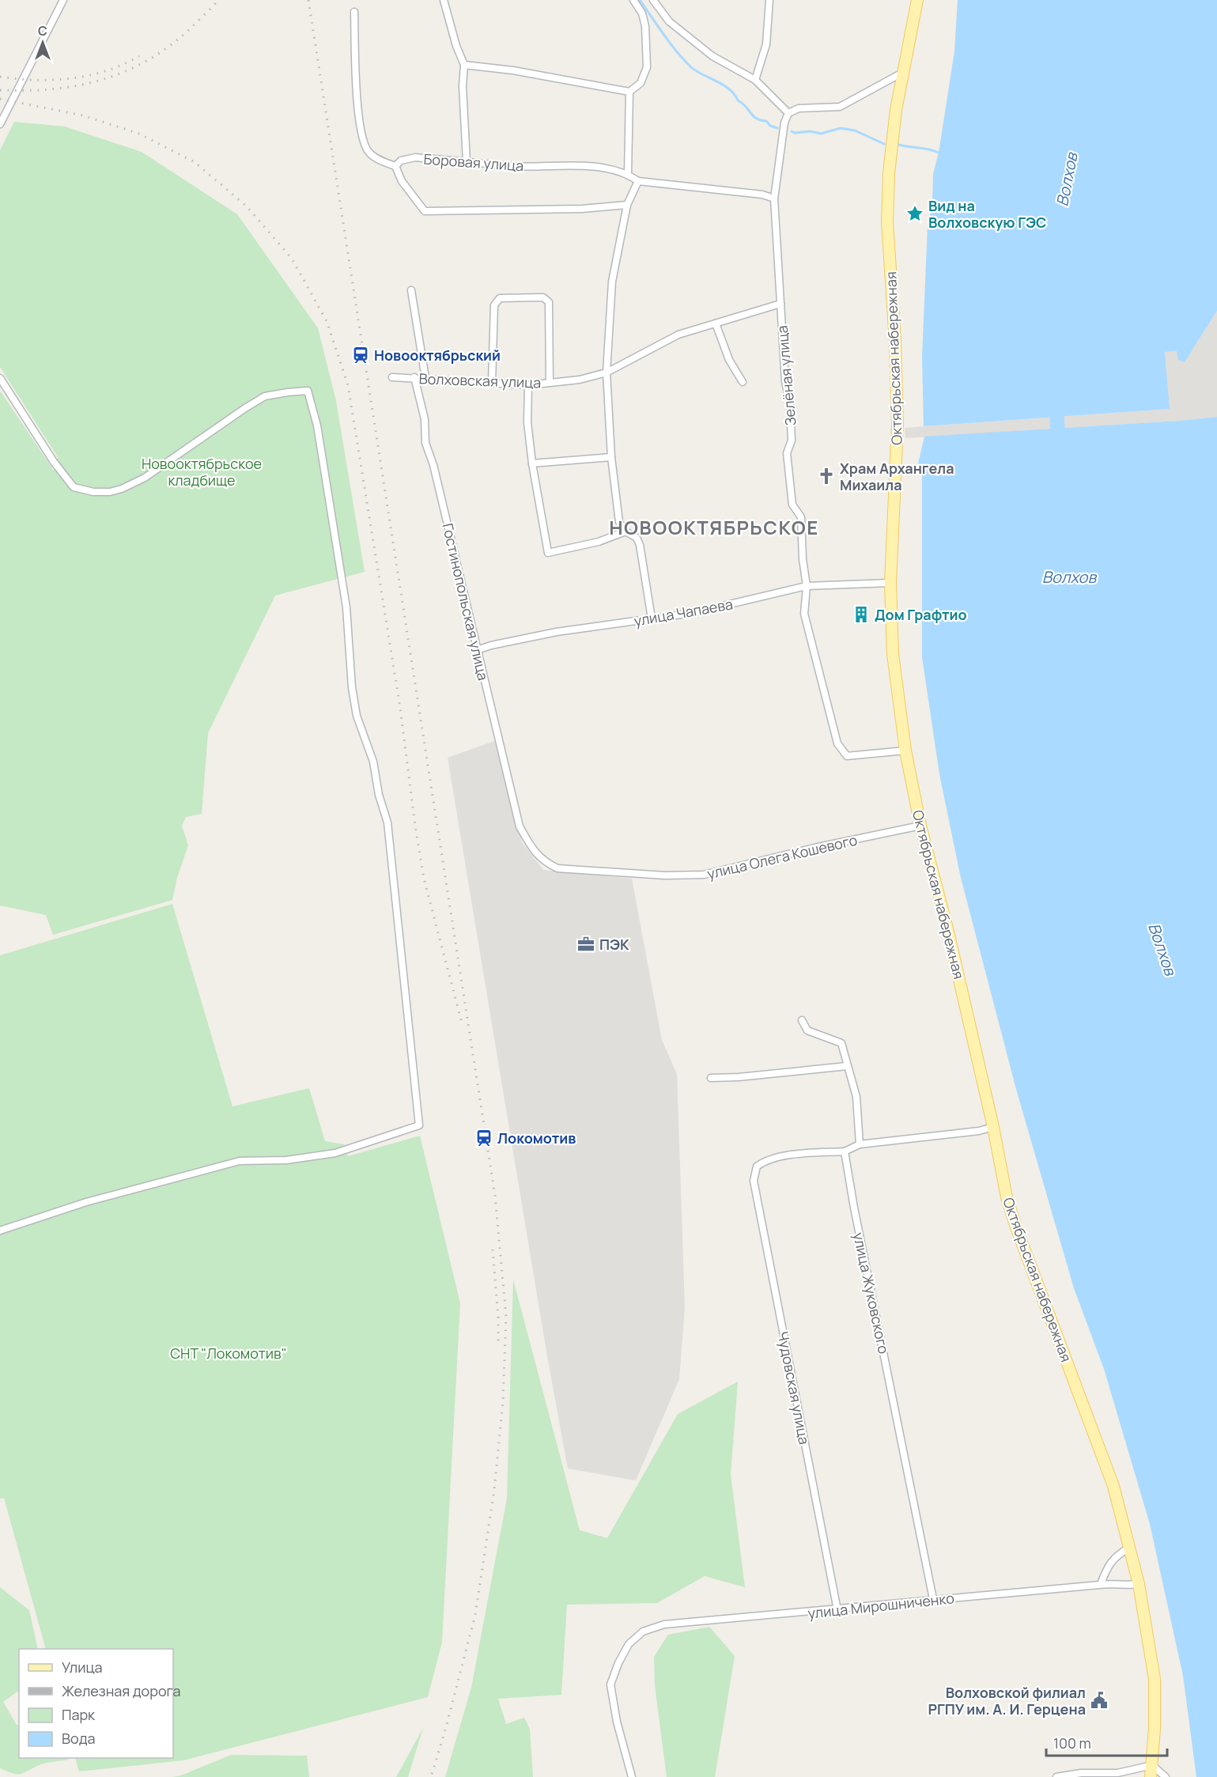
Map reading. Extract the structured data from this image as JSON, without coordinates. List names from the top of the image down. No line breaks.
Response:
{"streets":{"main road":["Октябрьская набережная"],"street":["Боровая улица","Зелёная улица","Волховская улица","Гостинопольская улица","улица Чапаева","улица Олега Кошевого","улица Жуковского","Чудовская улица","улица Мирошниченко"]},"crossings":[["Октябрьская набережная","Зелёная улица"],["Октябрьская набережная","улица Чапаева"],["Октябрьская набережная","улица Олега Кошевого"],["Октябрьская набережная","улица Мирошниченко"],["Зелёная улица","Волховская улица"],["Зелёная улица","улица Чапаева"],["Волховская улица","Гостинопольская улица"],["Гостинопольская улица","улица Чапаева"],["Гостинопольская улица","улица Олега Кошевого"],["улица Жуковского","Чудовская улица"],["улица Жуковского","улица Мирошниченко"],["Чудовская улица","улица Мирошниченко"]],"districts":["НОВООКТЯБРЬСКОЕ"],"water":["Волхов"],"parks":["Новооктябрьское кладбище","СНТ \"Локомотив\""],"places":{"place":["Вид на Волховскую ГЭС"],"station":["Новооктябрьский","Локомотив"],"church":["Храм Архангела Михаила"],"building":["Дом Графтио"],"office":["ПЭК"],"public building":["Волховской филиал РГПУ им. А. И. Герцена"]},"legend":["Улица","Железная дорога","Парк","Вода"],"scale_bar":"100 m","north":"top"}
